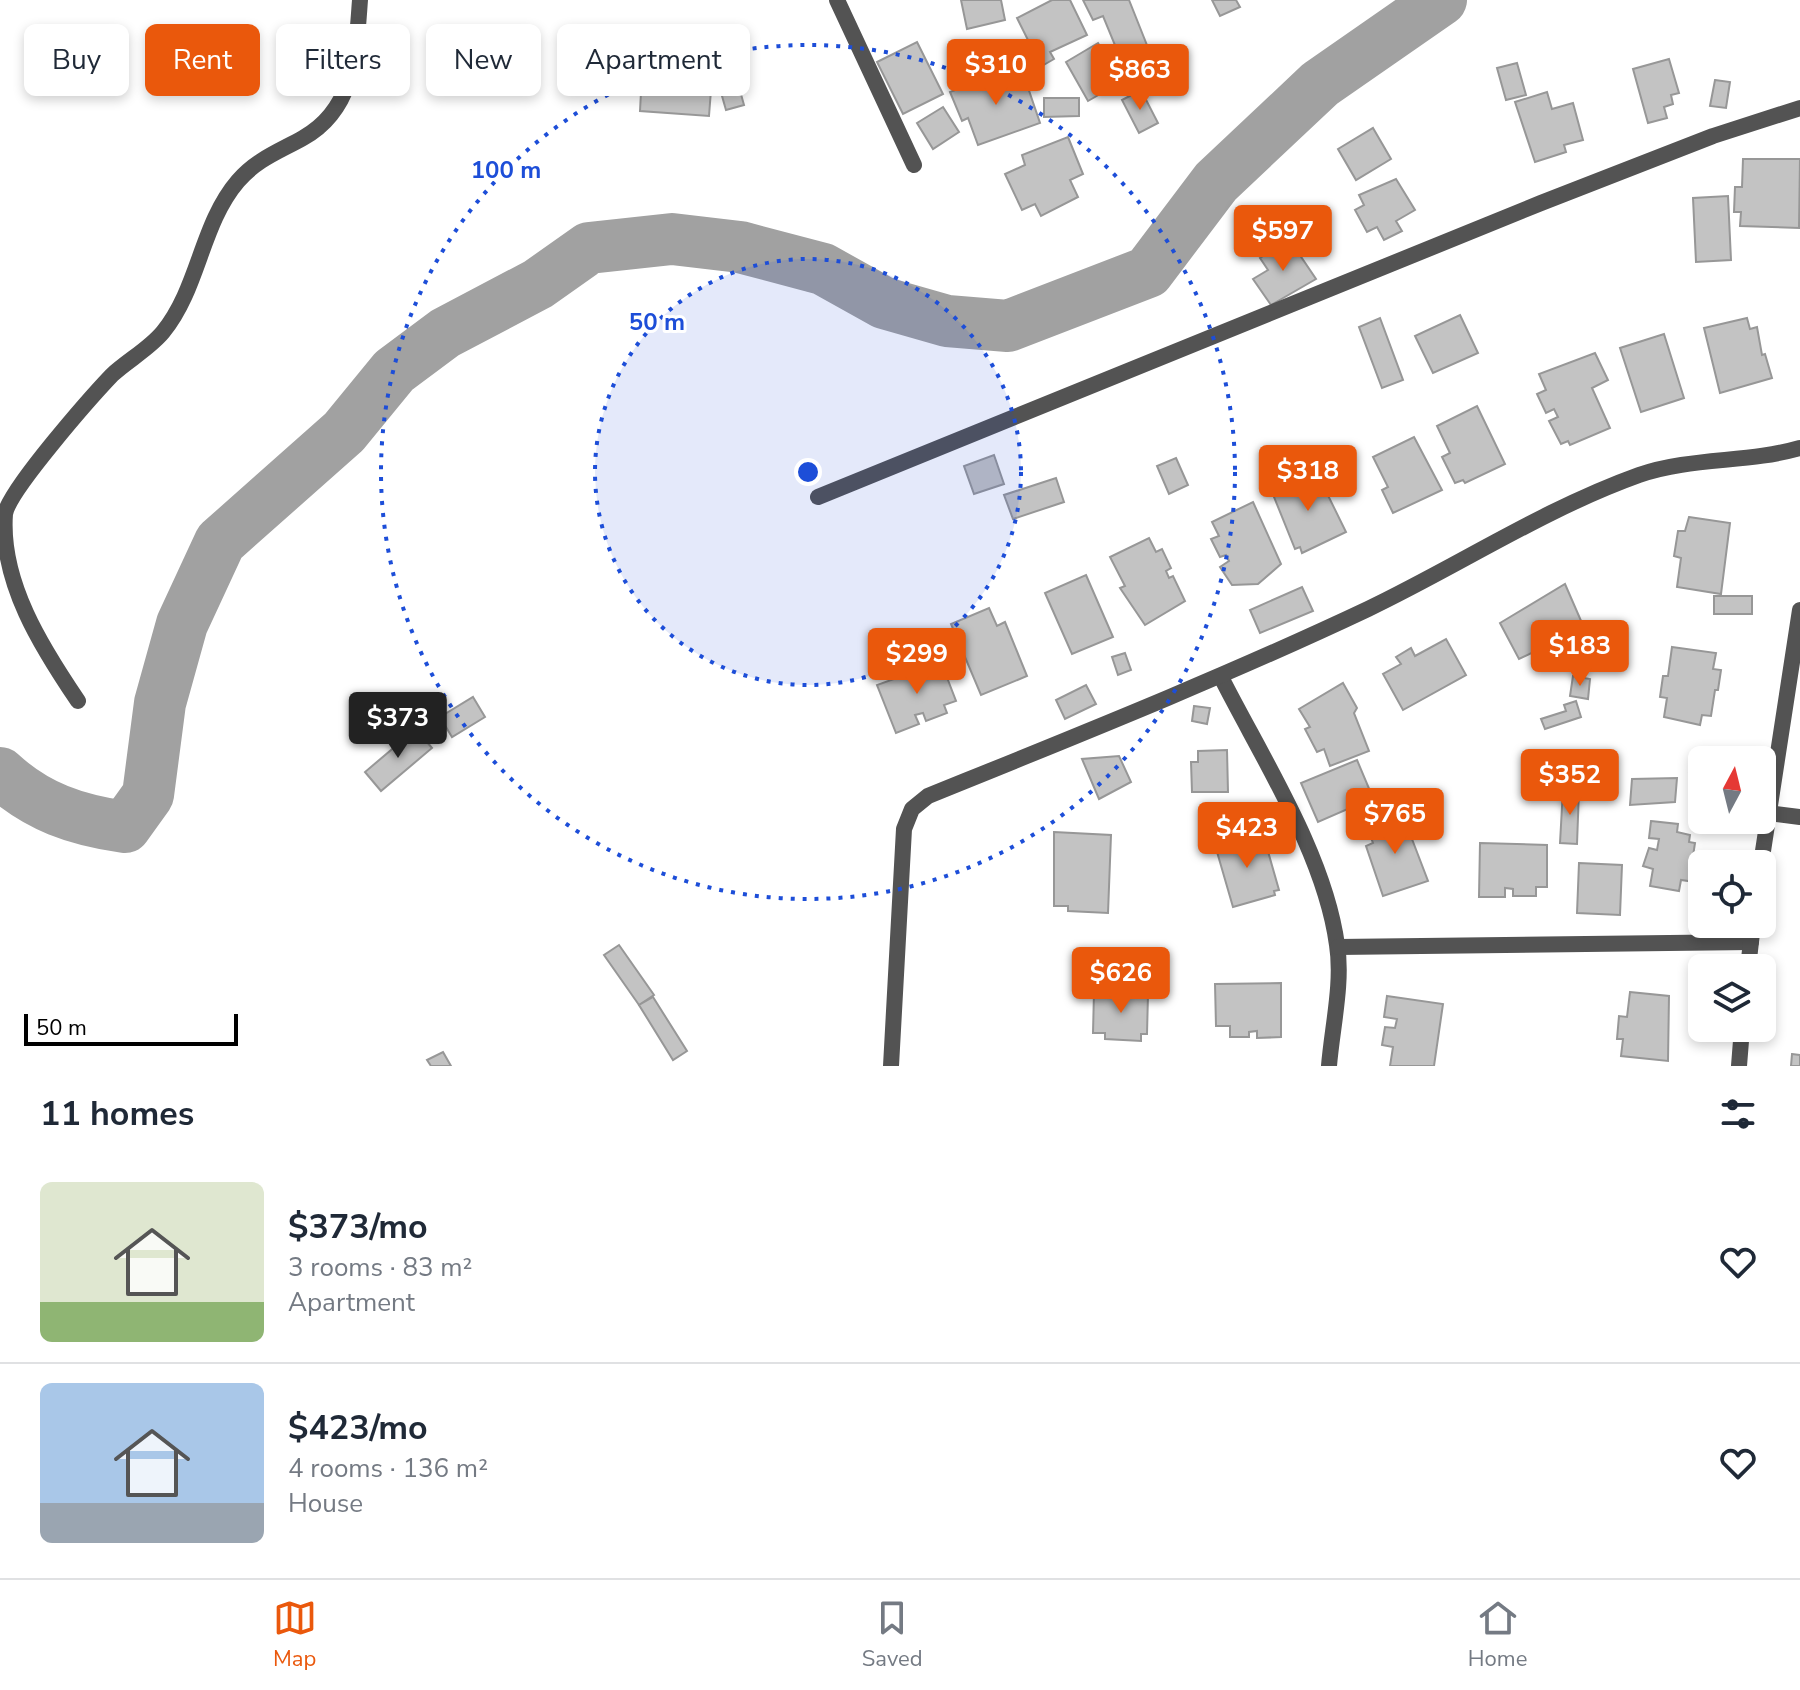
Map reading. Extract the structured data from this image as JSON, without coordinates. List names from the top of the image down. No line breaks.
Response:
{"scale_bar":"50 m","north":"top","page":{"chip":["Buy","Rent","Filters","New","Apartment"],"price":["$310","$863","$597","$318","$183","$299","$373","$352","$765","$423","$626"],"scale":"50 m","heading":"11 homes","list":[{"name":"$373/mo","note":"3 rooms · 83 m² · Apartment"},{"name":"$423/mo","note":"4 rooms · 136 m² · House"}],"tabs":["Map","Saved","Home"]},"rings":["100 m","50 m"]}
